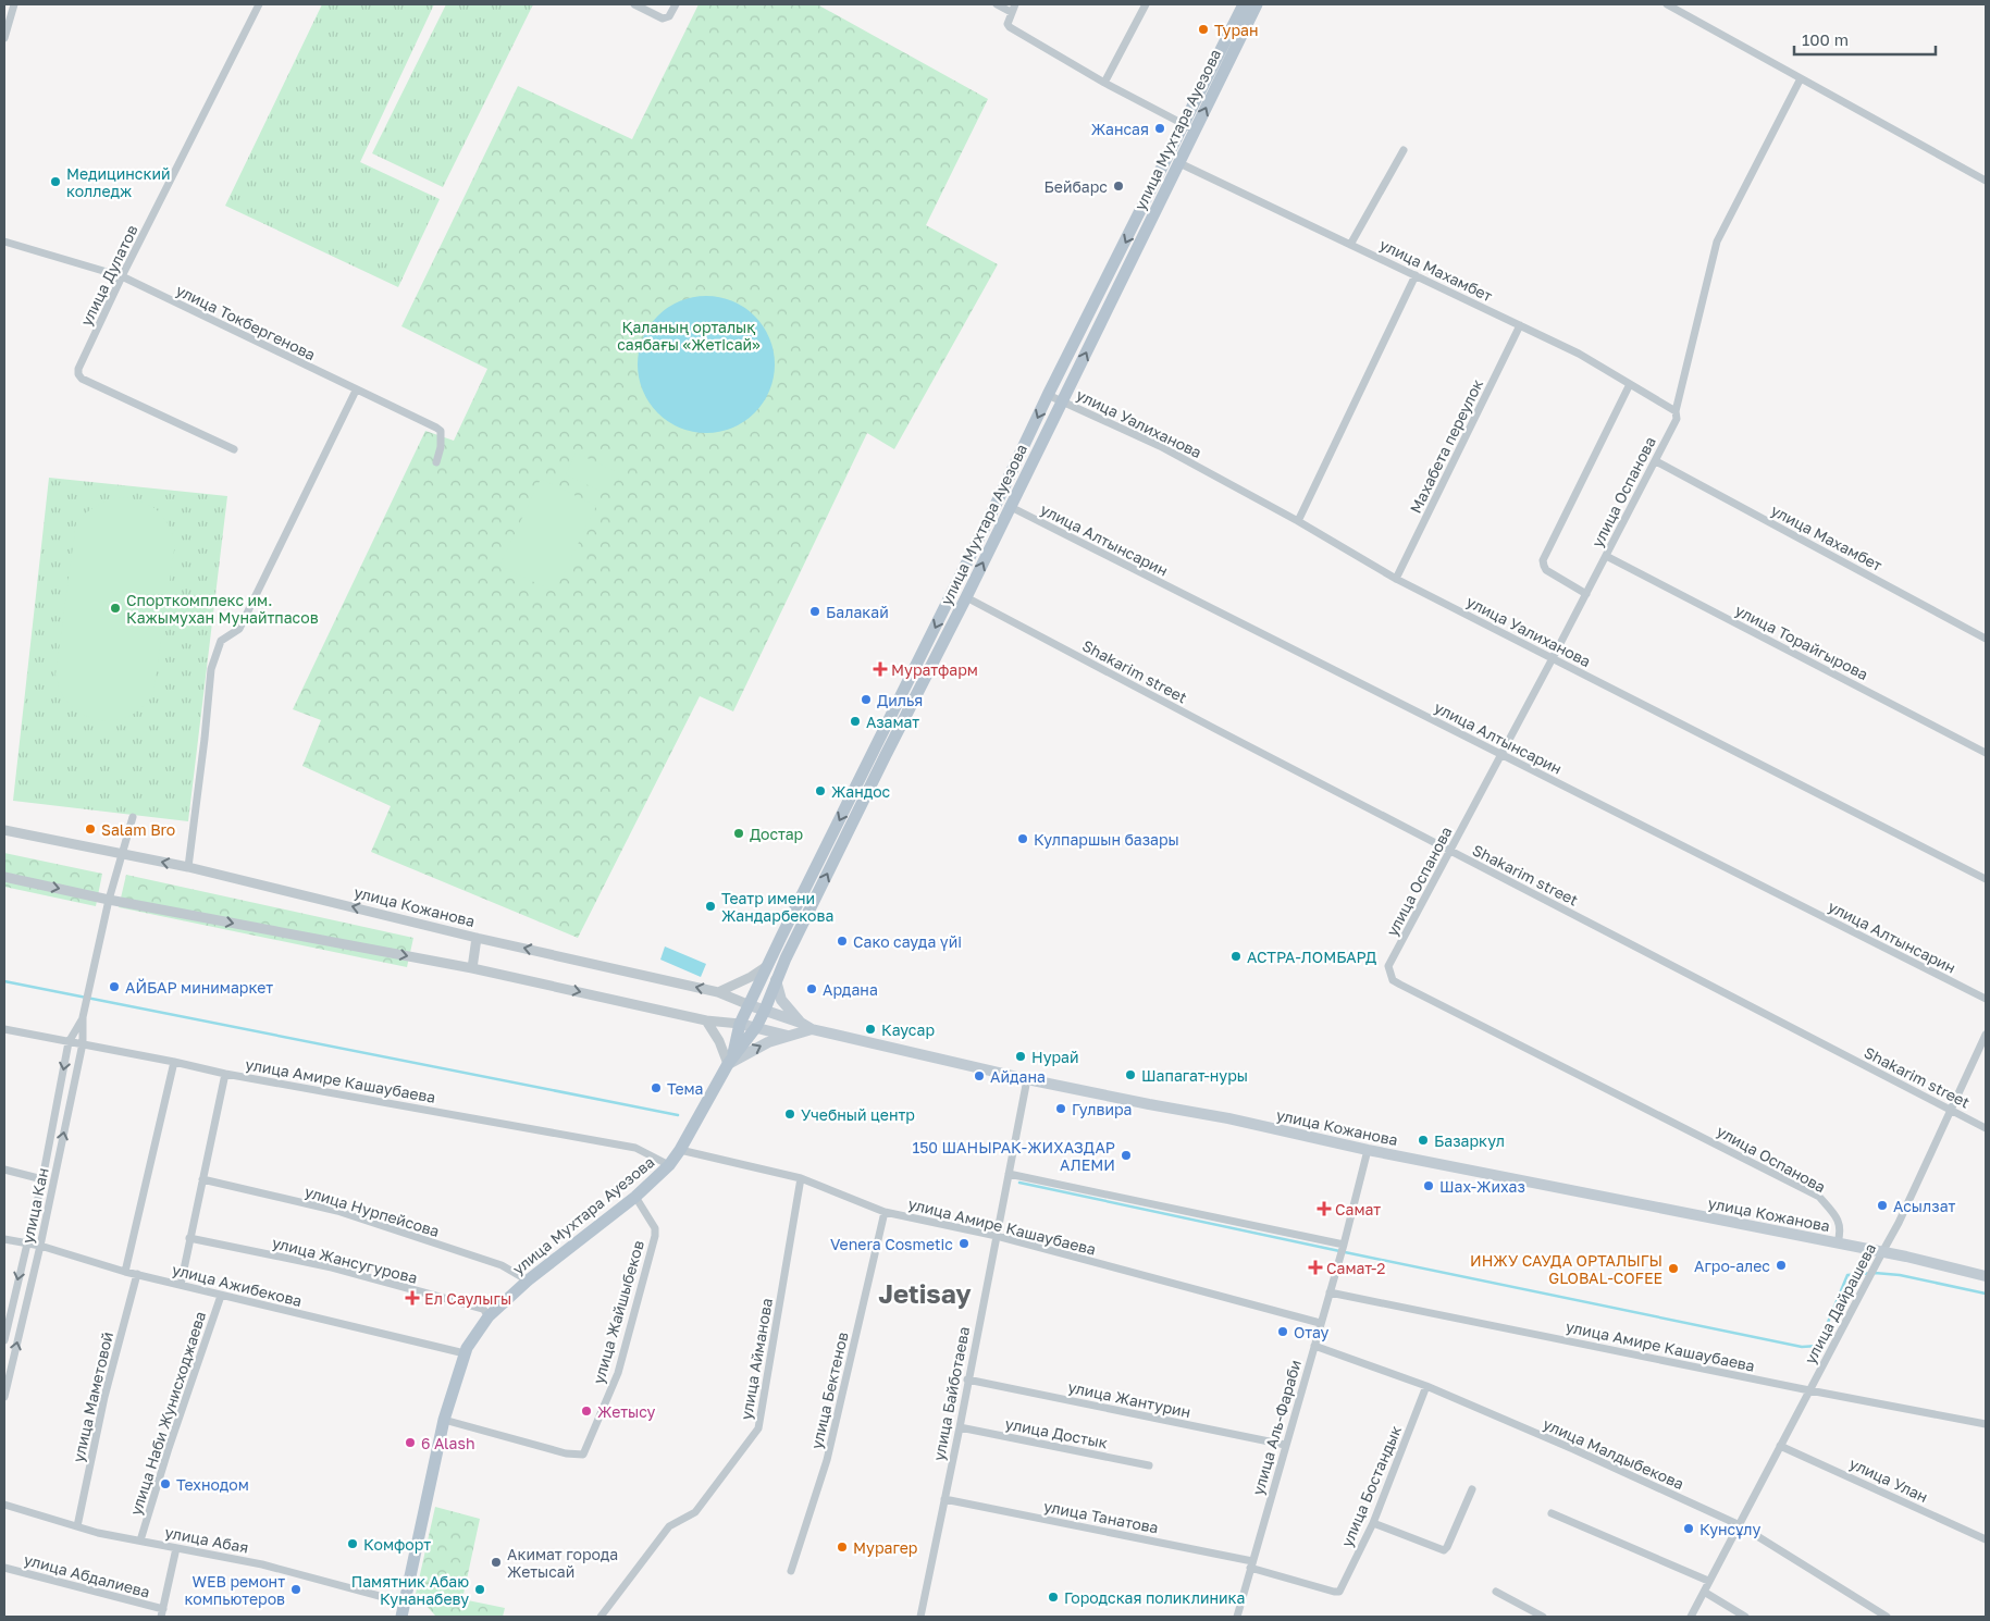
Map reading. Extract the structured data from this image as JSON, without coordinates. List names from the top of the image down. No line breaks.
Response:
{"streets":{"main road":["улица Мухтара Ауезова","улица Кожанова"],"street":["улица Махамбет","улица Дулатов","улица Токбергенова","улица Уалиханова","Махабета переулок","улица Оспанова","улица Алтынсарин","улица Торайгырова","Shakarim street","улица Амире Кашаубаева","улица Кан","улица Нурпейсова","улица Жансугурова","улица Ажибекова","улица Дайрашева","улица Жайшыбеков","улица Айманова","улица Бектенов","улица Байботаева","улица Маметовой","улица Жантурин","улица Наби Жунисходжаева","улица Аль-Фараби","улица Достык","улица Малдыбекова","улица Улан","улица Бостандык","улица Танатова","улица Абая","улица Абдалиева"]},"crossings":[["улица Мухтара Ауезова","улица Махамбет"],["улица Мухтара Ауезова","улица Уалиханова"],["улица Мухтара Ауезова","улица Алтынсарин"],["улица Мухтара Ауезова","Shakarim street"],["улица Мухтара Ауезова","улица Кожанова"],["улица Мухтара Ауезова","улица Амире Кашаубаева"],["улица Мухтара Ауезова","улица Нурпейсова"],["улица Мухтара Ауезова","улица Жансугурова"],["улица Мухтара Ауезова","улица Ажибекова"],["улица Мухтара Ауезова","улица Жайшыбеков"],["улица Мухтара Ауезова","улица Абая"],["улица Махамбет","Махабета переулок"],["улица Махамбет","улица Оспанова"],["улица Дулатов","улица Токбергенова"],["улица Уалиханова","Махабета переулок"],["улица Уалиханова","улица Оспанова"],["улица Оспанова","улица Алтынсарин"],["улица Оспанова","улица Торайгырова"],["улица Оспанова","Shakarim street"],["улица Оспанова","улица Кожанова"],["Shakarim street","улица Дайрашева"],["улица Кожанова","улица Кан"],["улица Кожанова","улица Дайрашева"],["улица Кожанова","улица Байботаева"],["улица Кожанова","улица Аль-Фараби"],["улица Амире Кашаубаева","улица Кан"],["улица Амире Кашаубаева","улица Дайрашева"],["улица Амире Кашаубаева","улица Айманова"],["улица Амире Кашаубаева","улица Бектенов"],["улица Амире Кашаубаева","улица Байботаева"],["улица Амире Кашаубаева","улица Аль-Фараби"],["улица Кан","улица Ажибекова"],["улица Ажибекова","улица Маметовой"],["улица Ажибекова","улица Наби Жунисходжаева"],["улица Дайрашева","улица Малдыбекова"],["улица Дайрашева","улица Улан"],["улица Байботаева","улица Жантурин"],["улица Байботаева","улица Достык"],["улица Байботаева","улица Танатова"],["улица Маметовой","улица Абая"],["улица Жантурин","улица Аль-Фараби"],["улица Наби Жунисходжаева","улица Абая"],["улица Аль-Фараби","улица Малдыбекова"],["улица Аль-Фараби","улица Танатова"],["улица Малдыбекова","улица Бостандык"],["улица Бостандык","улица Танатова"]],"districts":["Jetisay"],"parks":["Қаланың орталық саябағы «Жетісай»"],"places":{"other":["Туран","Жансая","Медицинский колледж","Бейбарс","Спорткомплекс им. Кажымухан Мунайтпасов","Балакай","Дилья","Азамат","Жандос","Salam Bro","Достар","Кулпаршын базары","Театр имени Жандарбекова","Сако сауда үйі","АСТРА-ЛОМБАРД","АЙБАР минимаркет","Ардана","Каусар","Нурай","Шапагат-нуры","Айдана","Тема","Гулвира","Учебный центр","Базаркул","150 ШАНЫРАК-ЖИХАЗДАР АЛЕМИ","Шах-Жихаз","Асылзат","Venera Cosmetic","Агро-алес","ИНЖУ САУДА ОРТАЛЫГЫ GLOBAL-COFEE","Отау","Жетысу","6 Alash","Технодом","Кунсұлу","Комфорт","Мурагер","Акимат города Жетысай","WEB ремонт компьютеров","Памятник Абаю Кунанабеву","Городская поликлиника"],"health":["Муратфарм","Самат","Самат-2","Ел Саулыгы"]},"scale_bar":"100 m"}
